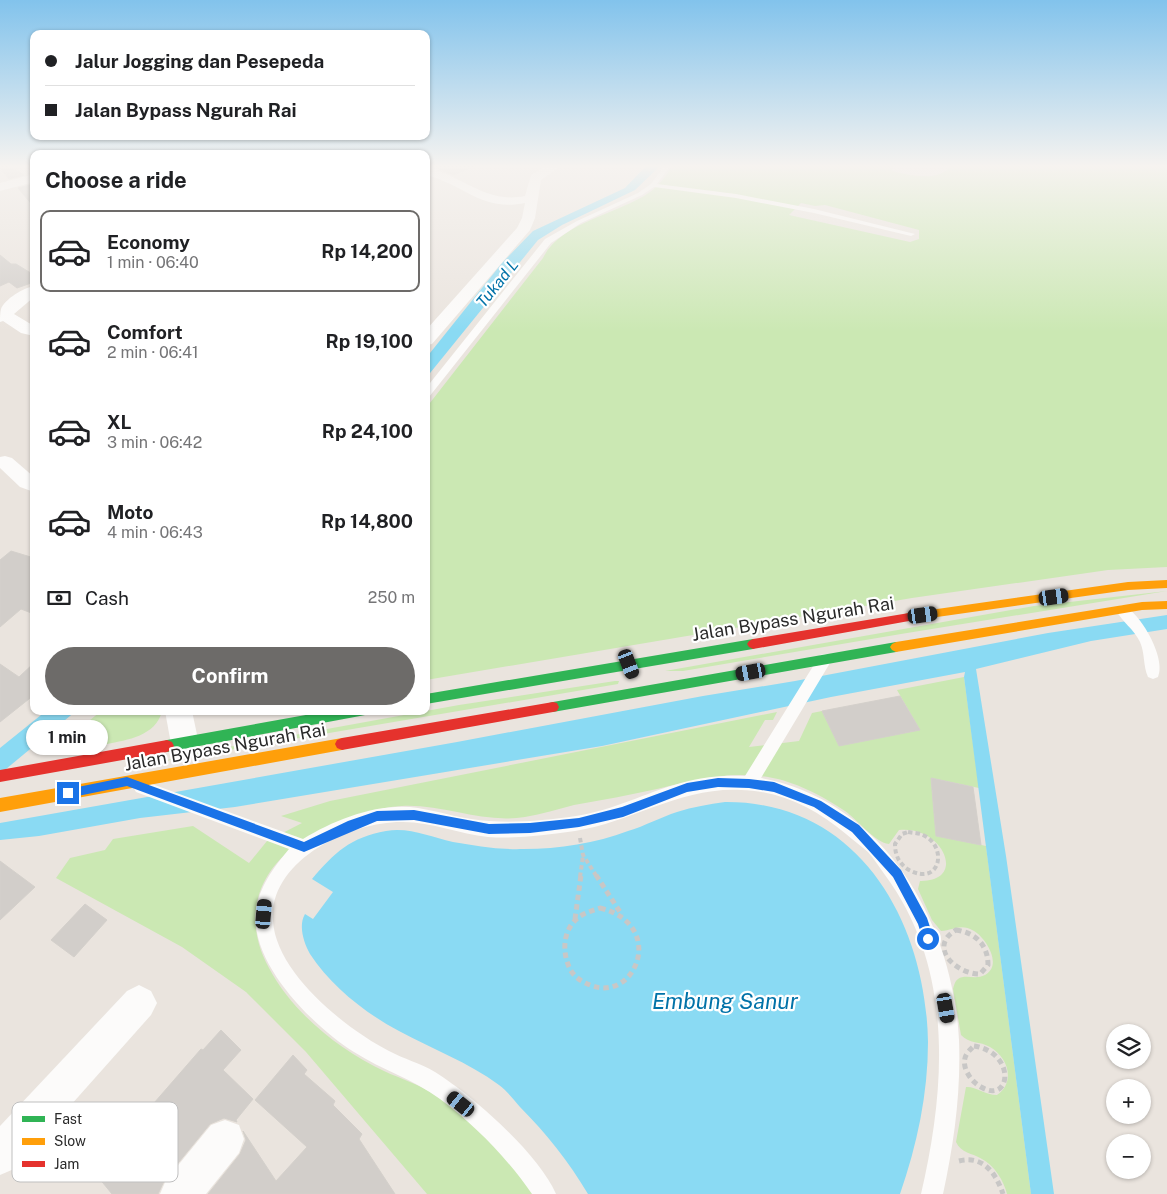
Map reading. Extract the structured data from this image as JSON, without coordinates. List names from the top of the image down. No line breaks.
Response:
{"streets":{"highway":["Jalan Bypass Ngurah Rai"]},"water":["Tukad L","Embung Sanur"],"legend":["Fast","Slow","Jam"],"page":{"banner":["Jalur Jogging dan Pesepeda","Jalan Bypass Ngurah Rai"],"heading":"Choose a ride","list":[{"name":"Economy","note":"1 min · 06:40","value":"Rp 14,200"},{"name":"Comfort","note":"2 min · 06:41","value":"Rp 19,100"},{"name":"XL","note":"3 min · 06:42","value":"Rp 24,100"},{"name":"Moto","note":"4 min · 06:43","value":"Rp 14,800"}],"pay":["Cash","250 m"],"buttons":"Confirm","bubble":"1 min","map_buttons":["+","−"]}}
